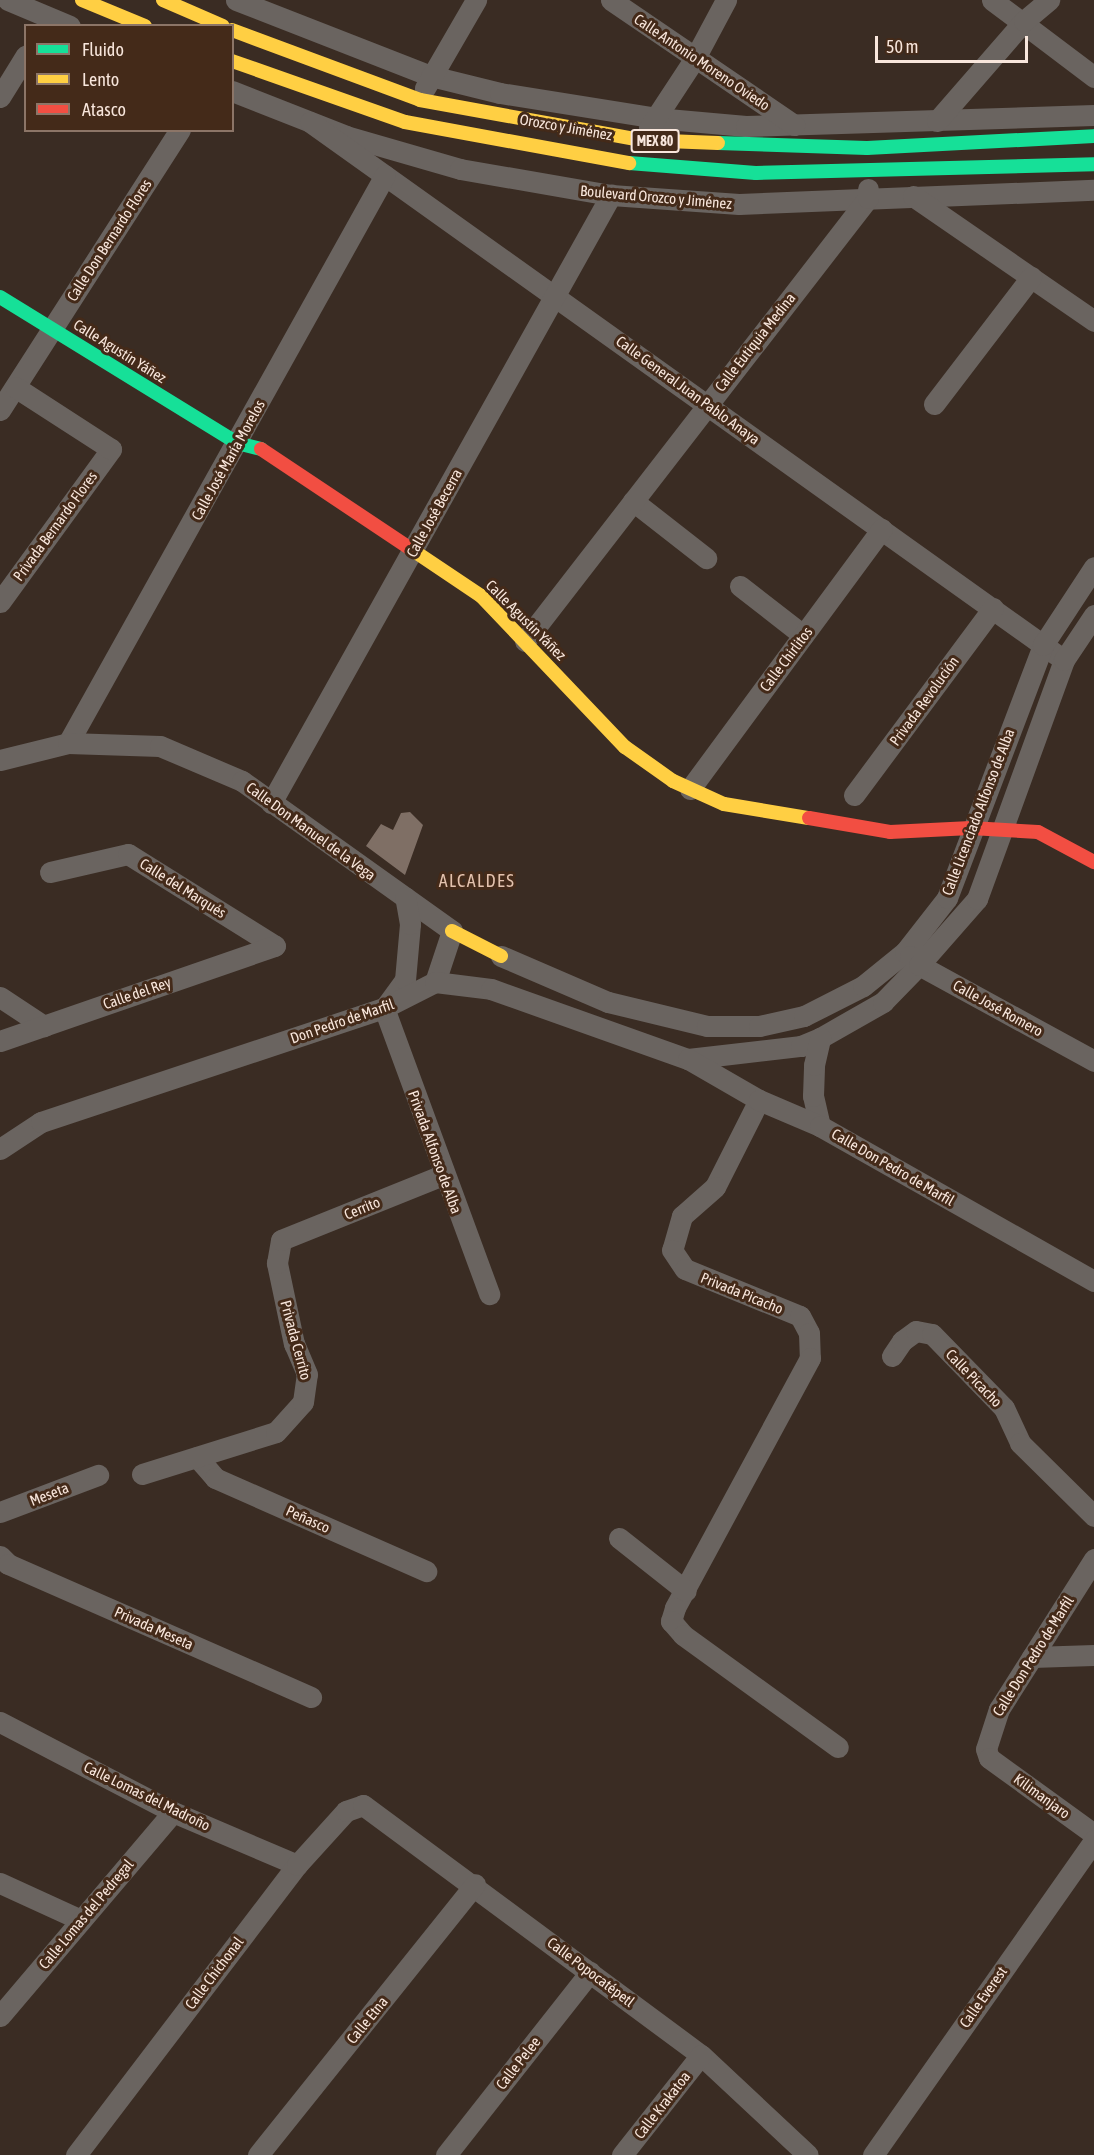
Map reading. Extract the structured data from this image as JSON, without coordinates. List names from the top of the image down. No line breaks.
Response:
{"streets":{"main road":["Orozco y Jiménez","MEX 80","Calle Agustín Yáñez","Calle Don Manuel de la Vega"],"street":["Calle Antonio Moreno Oviedo","Boulevard Orozco y Jiménez","Calle Don Bernardo Flores","Calle Eutiquia Medina","Calle General Juan Pablo Anaya","Calle José María Morelos","Calle José Becerra","Privada Bernardo Flores","Calle Chirlitos","Privada Revolución","Calle Licenciado Alfonso de Alba","Calle del Marqués","Calle del Rey","Calle José Romero","Don Pedro de Marfil","Privada Alfonso de Alba","Calle Don Pedro de Marfil","Cerrito","Privada Picacho","Privada Cerrito","Calle Picacho","Meseta","Peñasco","Privada Meseta","Calle Lomas del Madroño","Kilimanjaro","Calle Lomas del Pedregal","Calle Popocatépetl","Calle Chichonal","Calle Everest","Calle Etna","Calle Pelee","Calle Krakatoa"]},"crossings":[["Calle Antonio Moreno Oviedo","Orozco y Jiménez"],["Boulevard Orozco y Jiménez","Calle Eutiquia Medina"],["Boulevard Orozco y Jiménez","Calle General Juan Pablo Anaya"],["Boulevard Orozco y Jiménez","Calle José Becerra"],["Calle Don Bernardo Flores","Calle Agustín Yáñez"],["Calle Don Bernardo Flores","Privada Bernardo Flores"],["Calle Eutiquia Medina","Calle Agustín Yáñez"],["Calle Eutiquia Medina","Calle General Juan Pablo Anaya"],["Calle Agustín Yáñez","Calle José María Morelos"],["Calle Agustín Yáñez","Calle José Becerra"],["Calle Agustín Yáñez","Calle Chirlitos"],["Calle Agustín Yáñez","Calle Licenciado Alfonso de Alba"],["Calle General Juan Pablo Anaya","Calle José María Morelos"],["Calle General Juan Pablo Anaya","Calle José Becerra"],["Calle General Juan Pablo Anaya","Calle Chirlitos"],["Calle General Juan Pablo Anaya","Privada Revolución"],["Calle General Juan Pablo Anaya","Calle Licenciado Alfonso de Alba"],["Calle José María Morelos","Calle Don Manuel de la Vega"],["Calle José Becerra","Calle Don Manuel de la Vega"],["Calle Licenciado Alfonso de Alba","Calle Don Manuel de la Vega"],["Calle Licenciado Alfonso de Alba","Calle José Romero"],["Calle Licenciado Alfonso de Alba","Calle Don Pedro de Marfil"],["Calle del Marqués","Calle del Rey"],["Don Pedro de Marfil","Privada Alfonso de Alba"],["Privada Alfonso de Alba","Cerrito"],["Calle Don Pedro de Marfil","Privada Picacho"],["Calle Don Pedro de Marfil","Kilimanjaro"],["Cerrito","Privada Cerrito"],["Privada Cerrito","Peñasco"],["Calle Lomas del Madroño","Calle Lomas del Pedregal"],["Calle Lomas del Madroño","Calle Chichonal"],["Calle Popocatépetl","Calle Chichonal"],["Calle Popocatépetl","Calle Etna"],["Calle Popocatépetl","Calle Pelee"],["Calle Popocatépetl","Calle Krakatoa"]],"districts":["ALCALDES"],"legend":["Fluido","Lento","Atasco"],"scale_bar":"50 m"}
